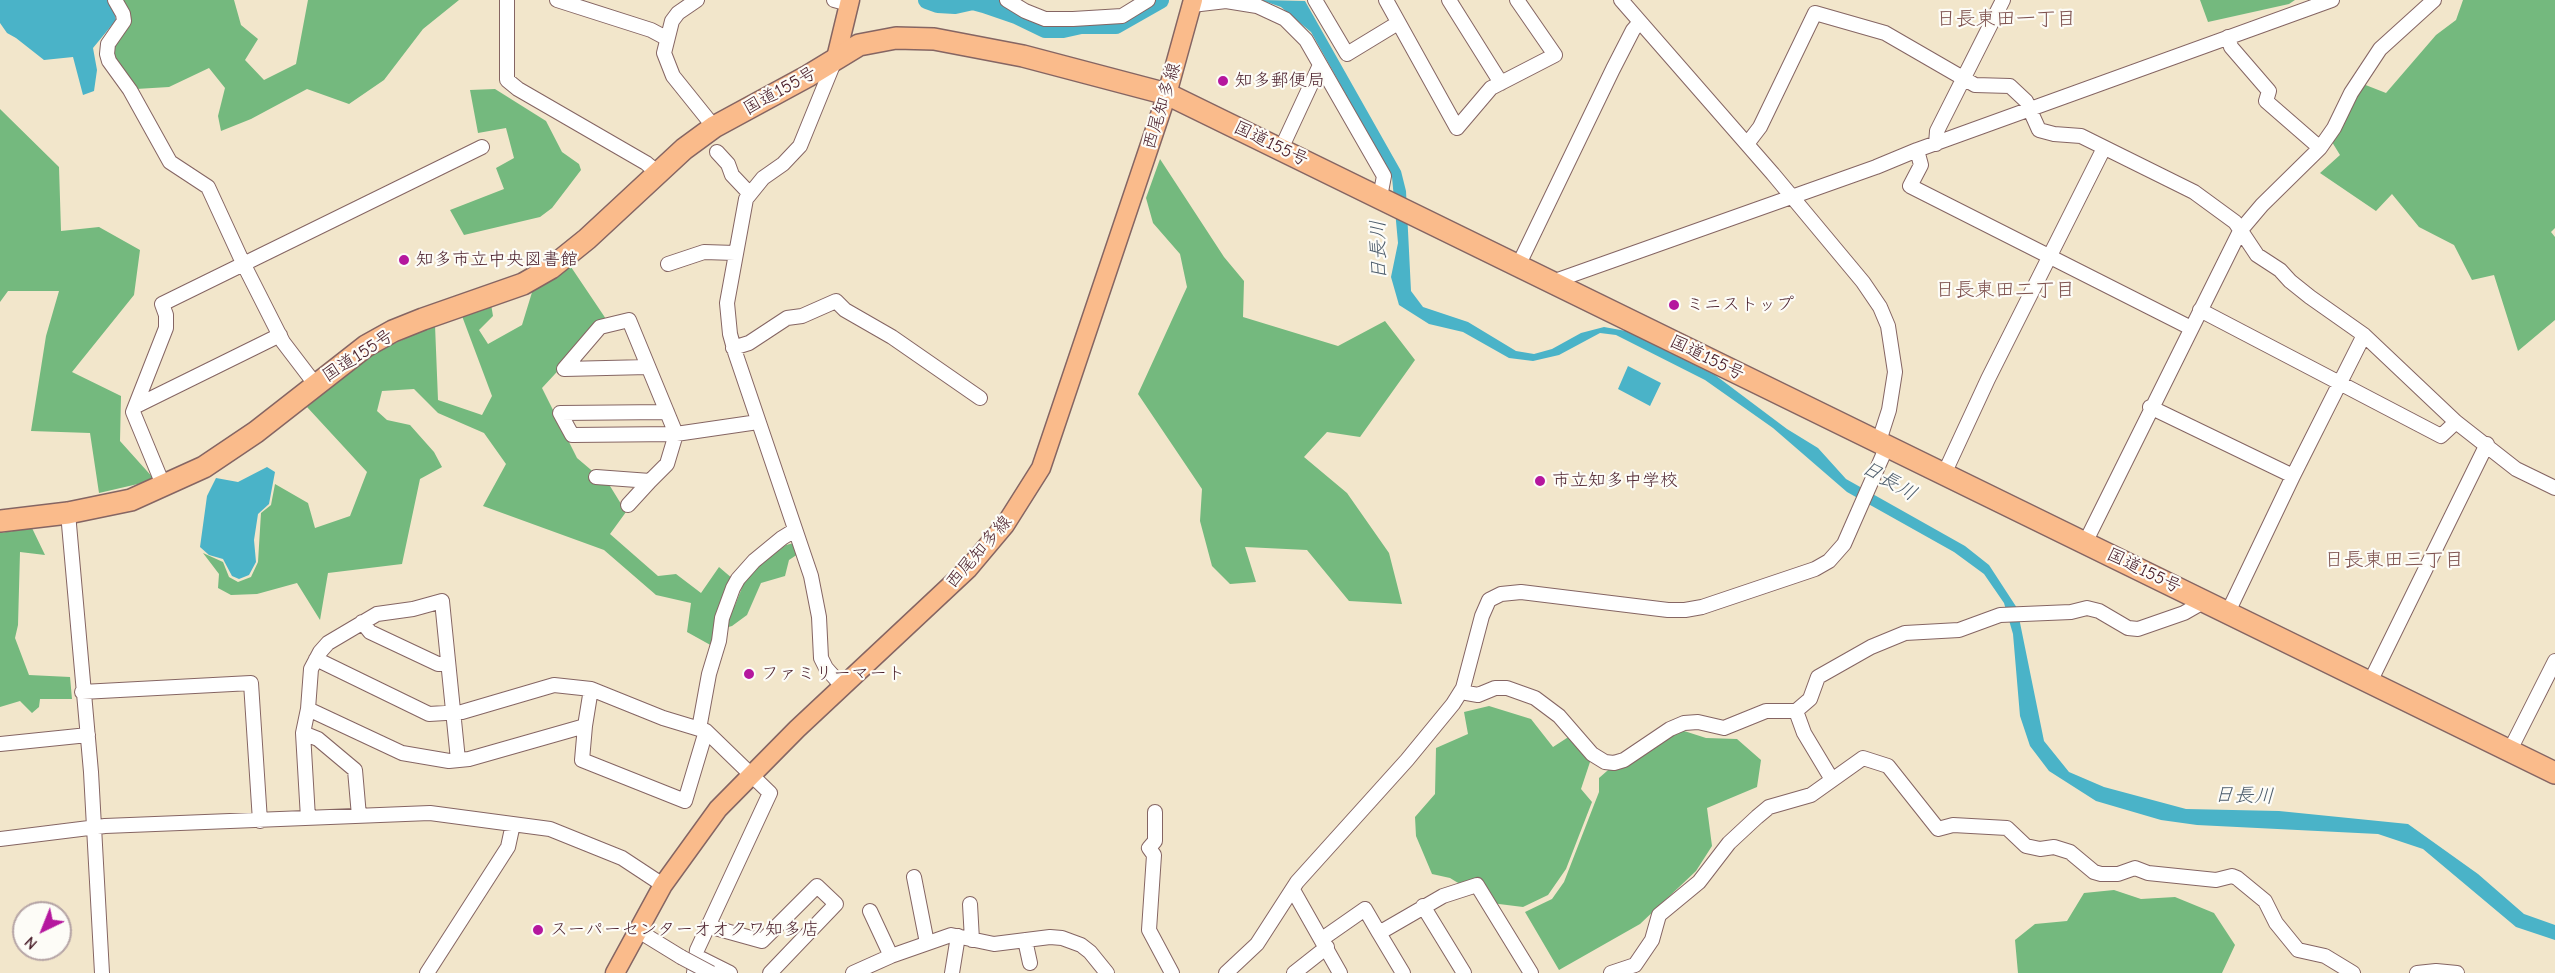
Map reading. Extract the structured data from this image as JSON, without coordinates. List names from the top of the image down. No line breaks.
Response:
{"streets":{"highway":["国道155号"],"main road":["西尾知多線"]},"crossings":[["国道155号","西尾知多線"]],"districts":["日長東田一丁目","日長東田二丁目","日長東田三丁目"],"water":["日長川"],"places":["知多郵便局","知多市立中央図書館","ミニストップ","市立知多中学校","ファミリーマート","スーパーセンターオオクワ知多店"],"north":"bottom left"}
